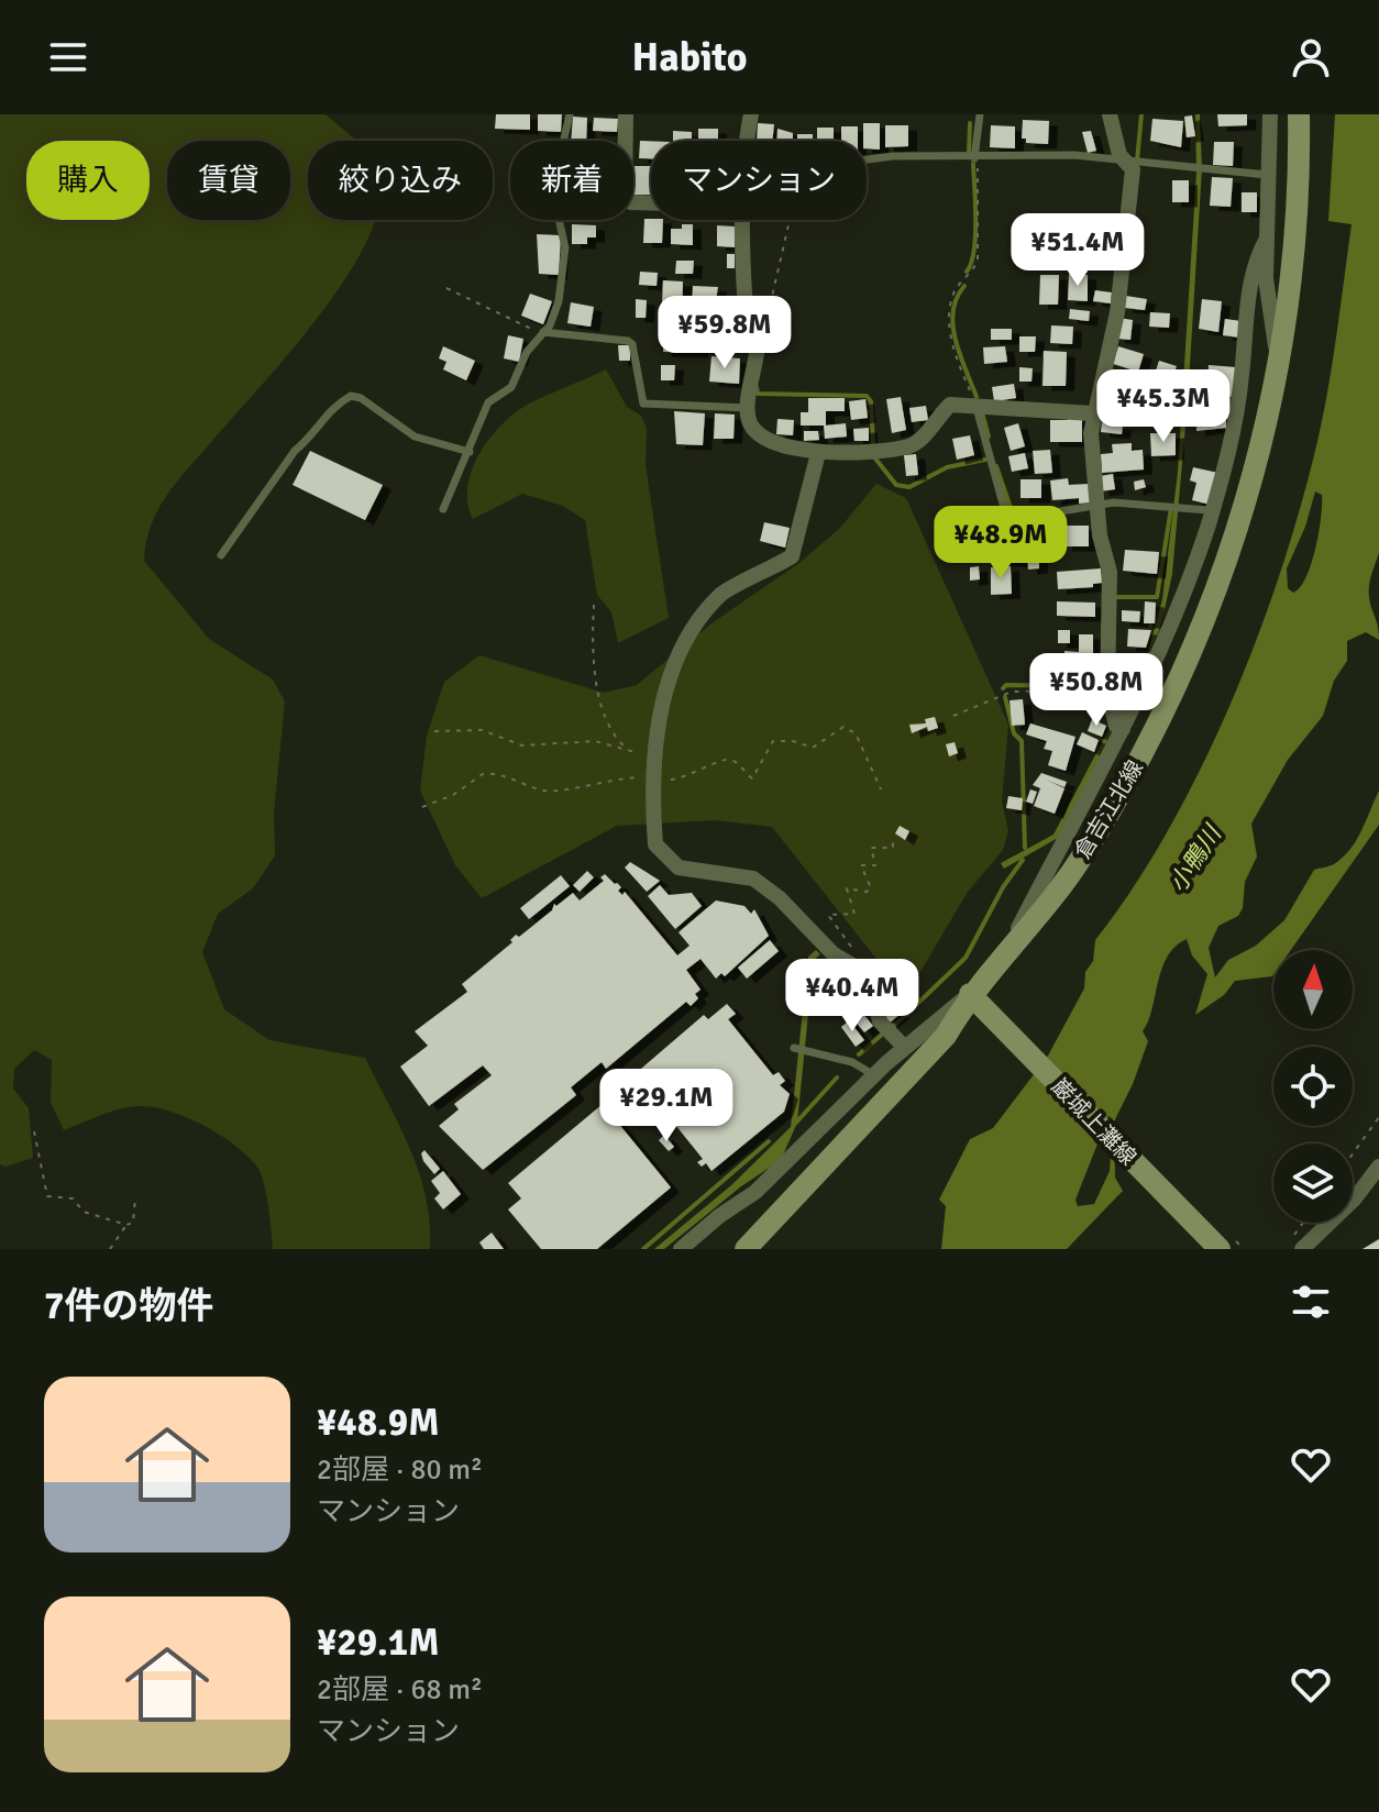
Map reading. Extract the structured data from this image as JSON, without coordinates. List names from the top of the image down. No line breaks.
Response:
{"streets":{"main road":["倉吉江北線","巌城上灘線"]},"crossings":[["倉吉江北線","巌城上灘線"]],"water":["小鴨川"],"north":"top","page":{"header":"Habito","chip":["購入","賃貸","絞り込み","新着","マンション"],"price":["¥51.4M","¥59.8M","¥45.3M","¥48.9M","¥50.8M","¥40.4M","¥29.1M"],"heading":"7件の物件","list":[{"name":"¥48.9M","note":"2部屋 · 80 m² · マンション"},{"name":"¥29.1M","note":"2部屋 · 68 m² · マンション"}]}}
